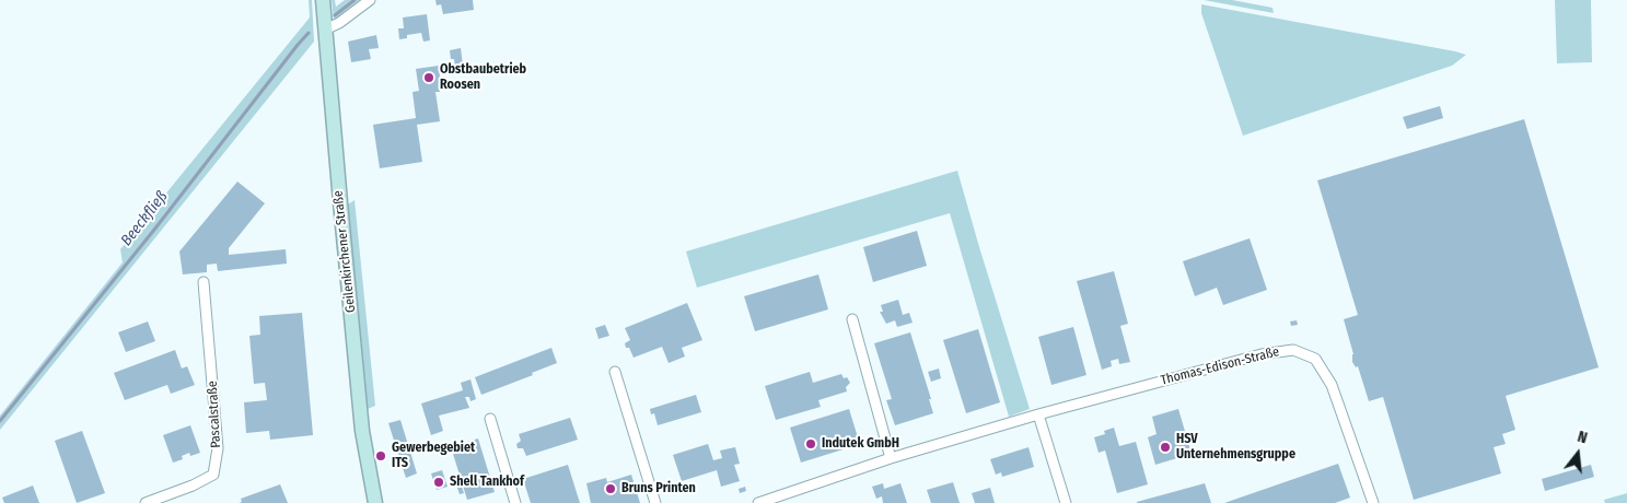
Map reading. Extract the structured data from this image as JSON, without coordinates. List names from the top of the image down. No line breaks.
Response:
{"streets":{"street":["Geilenkirchener Straße","Thomas-Edison-Straße","Pascalstraße"]},"water":["Beeckfließ"],"places":["Obstbaubetrieb Roosen","Indutek GmbH","HSV Unternehmensgruppe","Gewerbegebiet ITS","Shell Tankhof","Bruns Printen"],"north":"top"}
